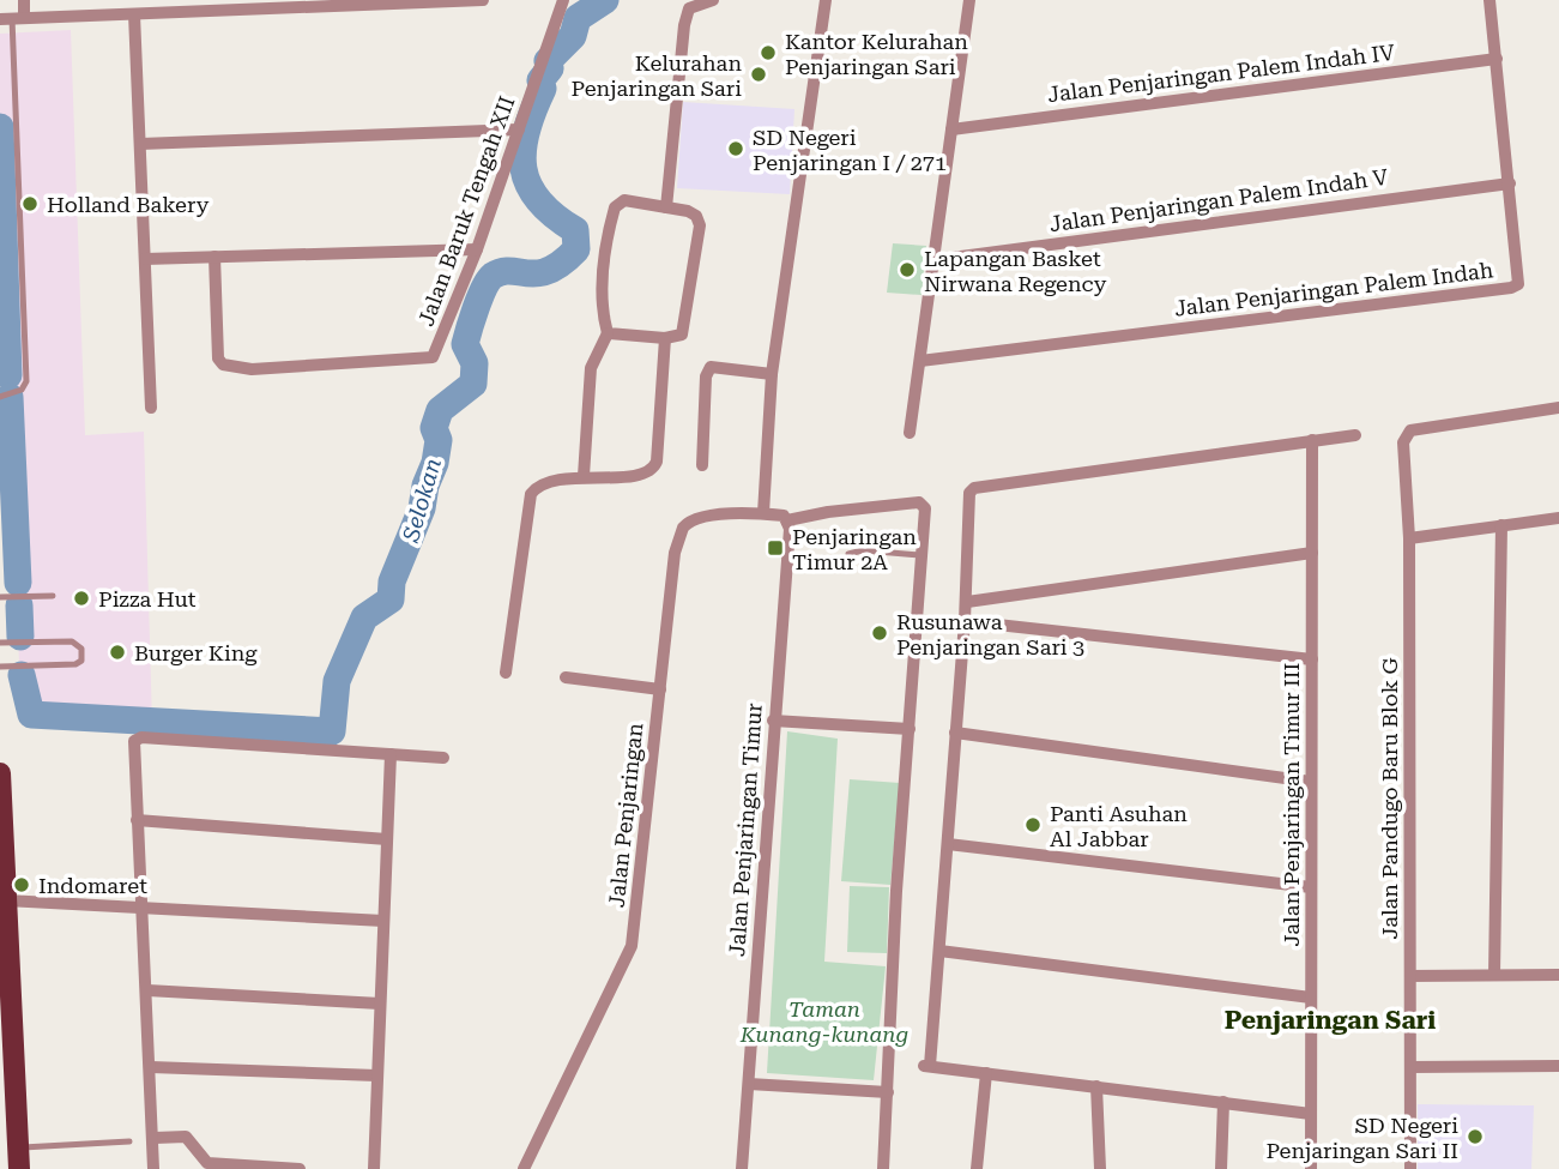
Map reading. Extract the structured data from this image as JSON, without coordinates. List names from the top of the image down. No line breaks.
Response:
{"streets":{"street":["Jalan Penjaringan Palem Indah IV","Jalan Penjaringan Palem Indah V","Jalan Baruk Tengah XII","Jalan Penjaringan Palem Indah","Jalan Pandugo Baru Blok G","Jalan Penjaringan Timur III","Jalan Penjaringan","Jalan Penjaringan Timur"]},"crossings":[["Jalan Penjaringan Palem Indah IV","Jalan Penjaringan Palem Indah"],["Jalan Penjaringan Palem Indah V","Jalan Penjaringan Palem Indah"]],"districts":["Penjaringan Sari"],"water":["Selokan"],"parks":["Taman Kunang-kunang"],"places":{"other":["Kantor Kelurahan Penjaringan Sari","Kelurahan Penjaringan Sari","SD Negeri Penjaringan I / 271","Holland Bakery","Lapangan Basket Nirwana Regency","Pizza Hut","Rusunawa Penjaringan Sari 3","Burger King","Panti Asuhan Al Jabbar","Indomaret","SD Negeri Penjaringan Sari II"],"transit":["Penjaringan Timur 2A"]}}
